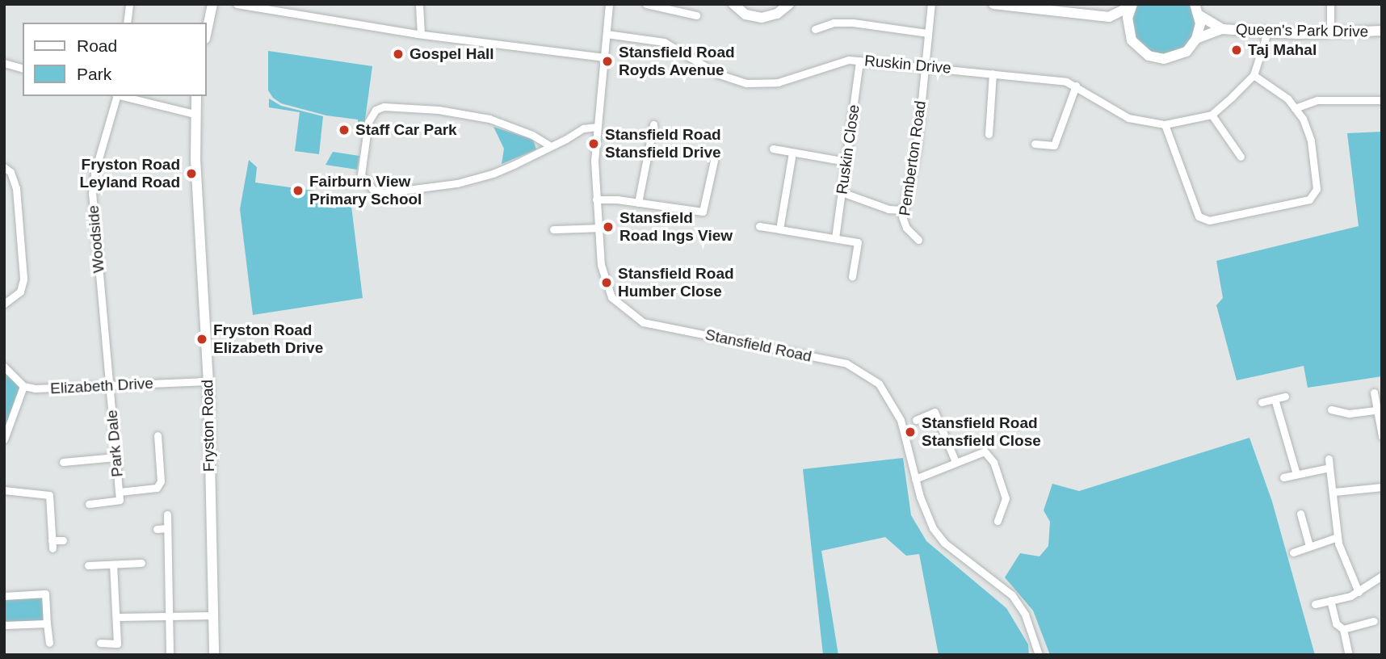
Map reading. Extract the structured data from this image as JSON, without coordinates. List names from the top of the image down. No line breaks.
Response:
{"streets":{"street":["Queen's Park Drive","Ruskin Drive","Ruskin Close","Pemberton Road","Woodside","Stansfield Road","Elizabeth Drive","Fryston Road","Park Dale"]},"crossings":[["Ruskin Drive","Ruskin Close"],["Ruskin Drive","Pemberton Road"],["Ruskin Drive","Stansfield Road"],["Woodside","Elizabeth Drive"],["Woodside","Park Dale"],["Elizabeth Drive","Fryston Road"],["Elizabeth Drive","Park Dale"]],"places":["Taj Mahal","Gospel Hall","Stansfield Road Royds Avenue","Staff Car Park","Stansfield Road Stansfield Drive","Fryston Road Leyland Road","Fairburn View Primary School","Stansfield Road Ings View","Stansfield Road Humber Close","Fryston Road Elizabeth Drive","Stansfield Road Stansfield Close"],"legend":["Road","Park"]}
